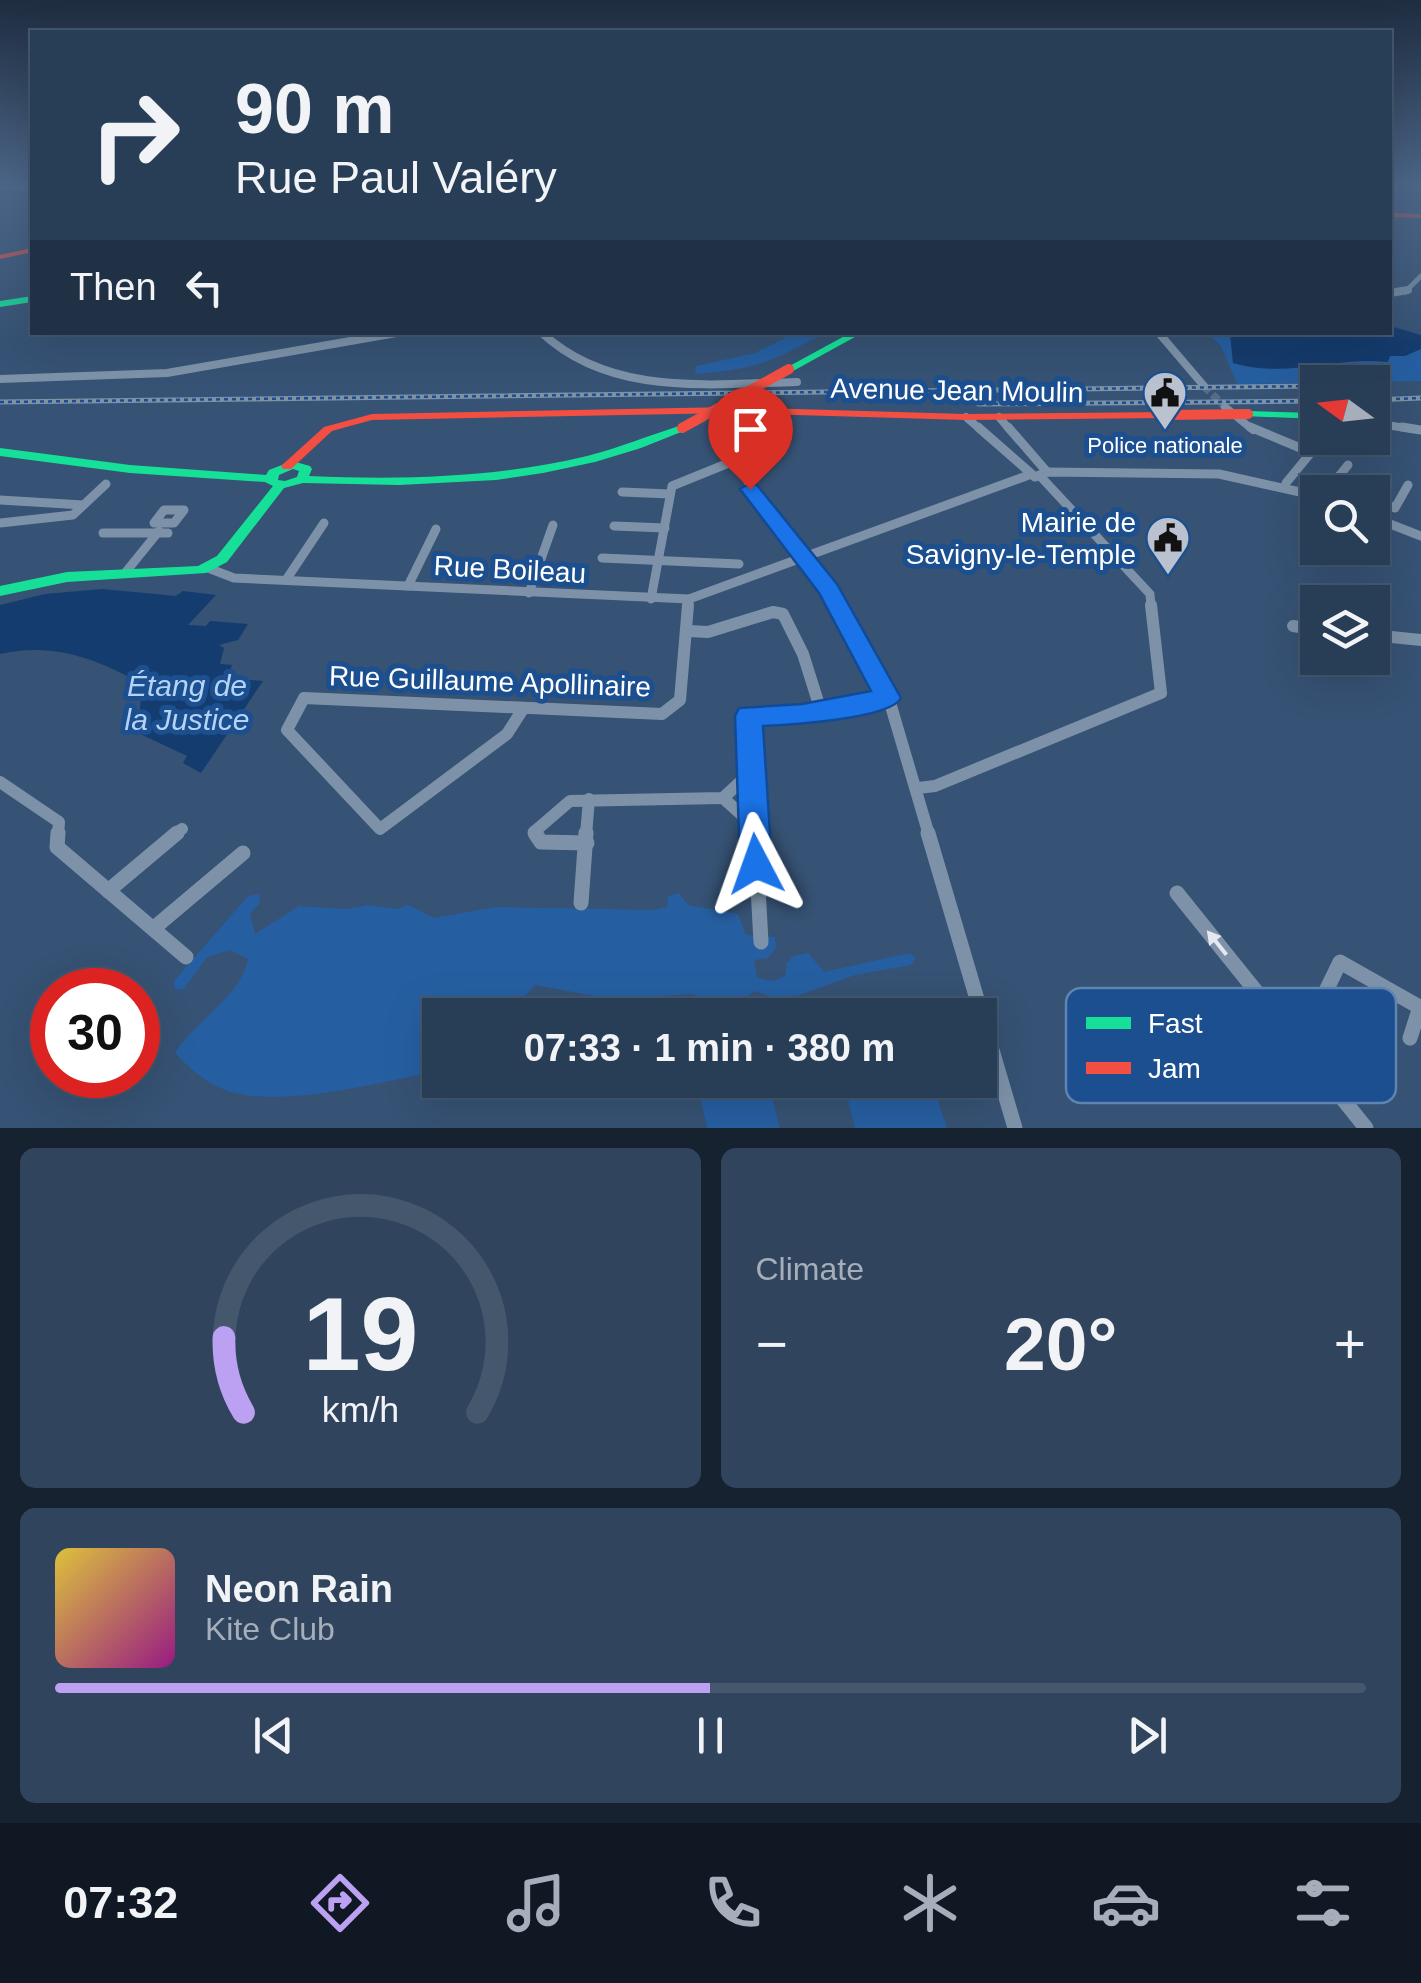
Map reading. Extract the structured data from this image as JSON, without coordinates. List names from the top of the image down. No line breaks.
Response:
{"streets":{"main road":["Avenue Jean Moulin"],"street":["Rue Boileau","Rue Guillaume Apollinaire"]},"crossings":[["Avenue Jean Moulin","Rue Boileau"],["Rue Boileau","Rue Guillaume Apollinaire"]],"water":["Étang de la Justice"],"places":{"public building":["Police nationale","Mairie de Savigny-le-Temple"]},"legend":["Fast","Jam"],"north":"left","page":{"turn":["90 m","Rue Paul Valéry"],"then":"Then","limit":"30","trip":"07:33 · 1 min · 380 m","tile":"Climate","heat":["−","20°","+"],"song":["Neon Rain","Kite Club"],"tabs":"07:32","gauge":["19","km/h"]}}
